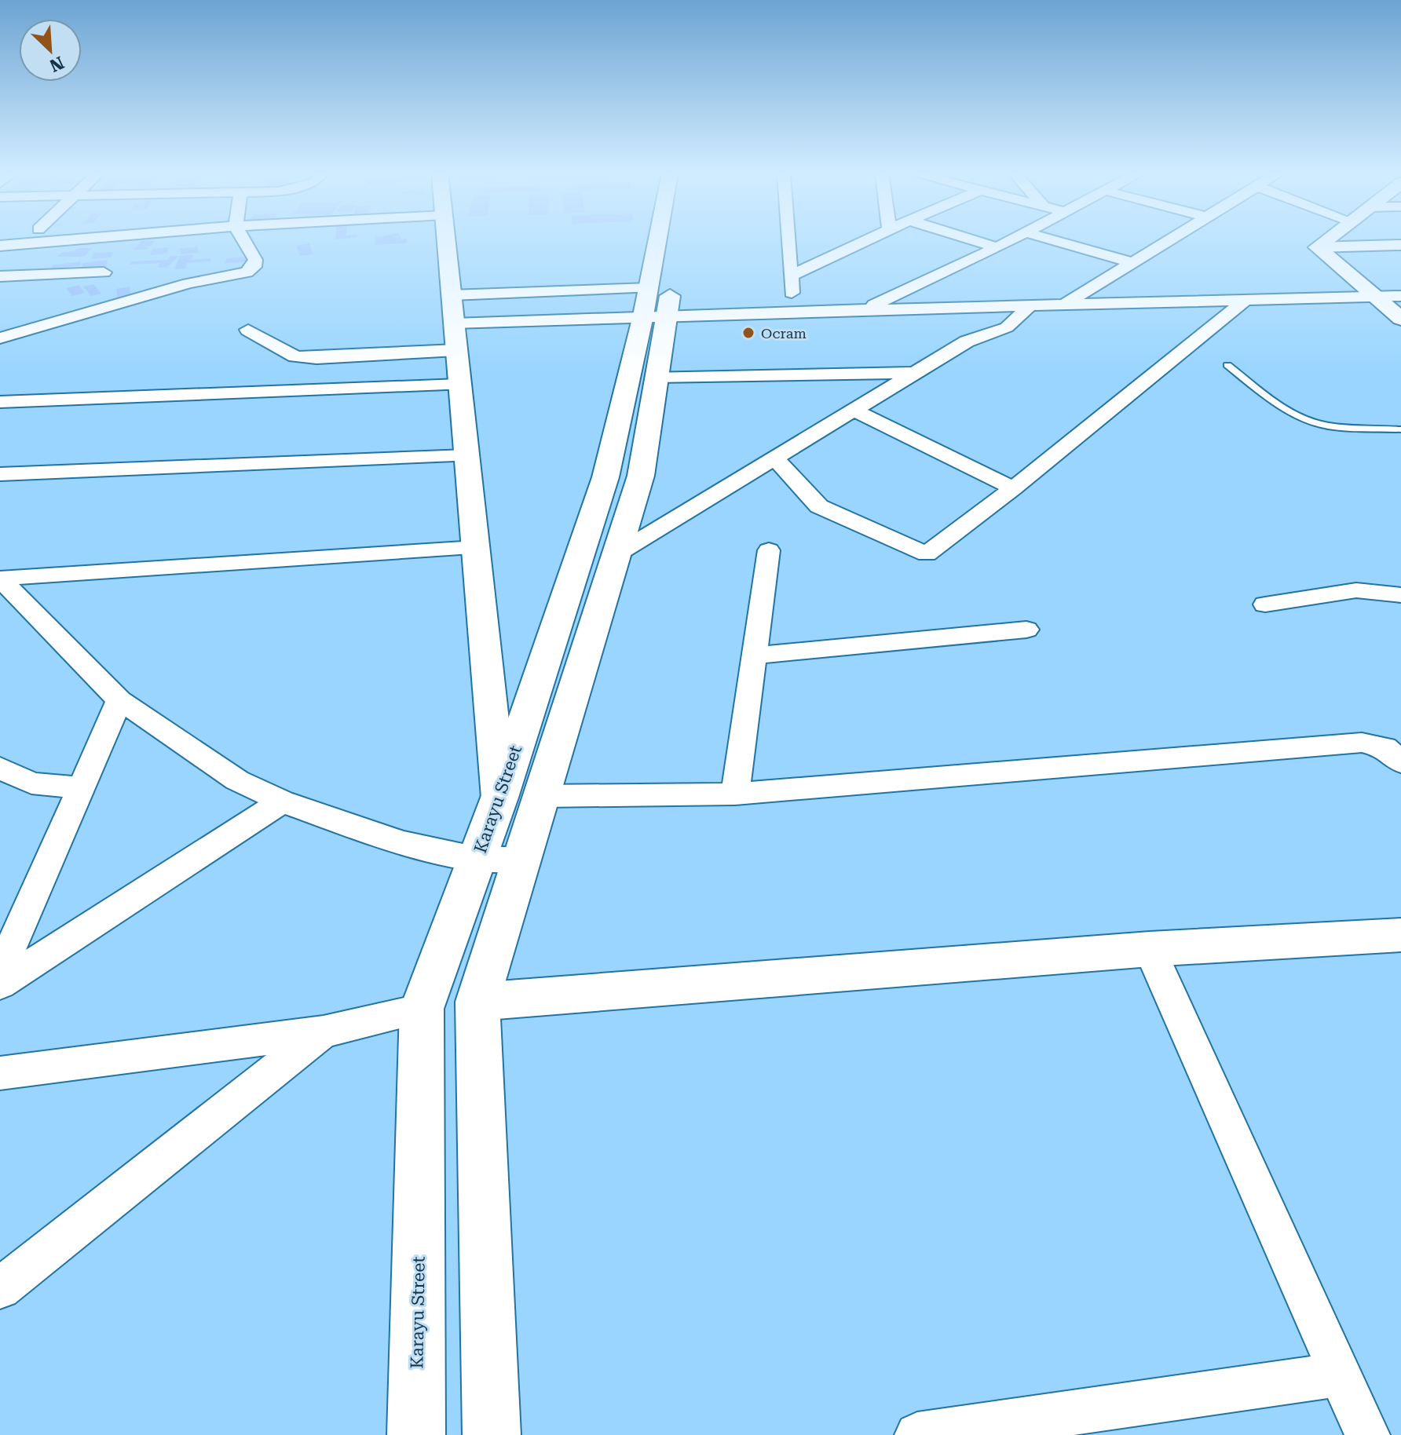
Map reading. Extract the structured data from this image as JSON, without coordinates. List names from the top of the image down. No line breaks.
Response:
{"streets":{"main road":["Karayu Street"]},"places":["Ocram"],"north":"bottom right"}
